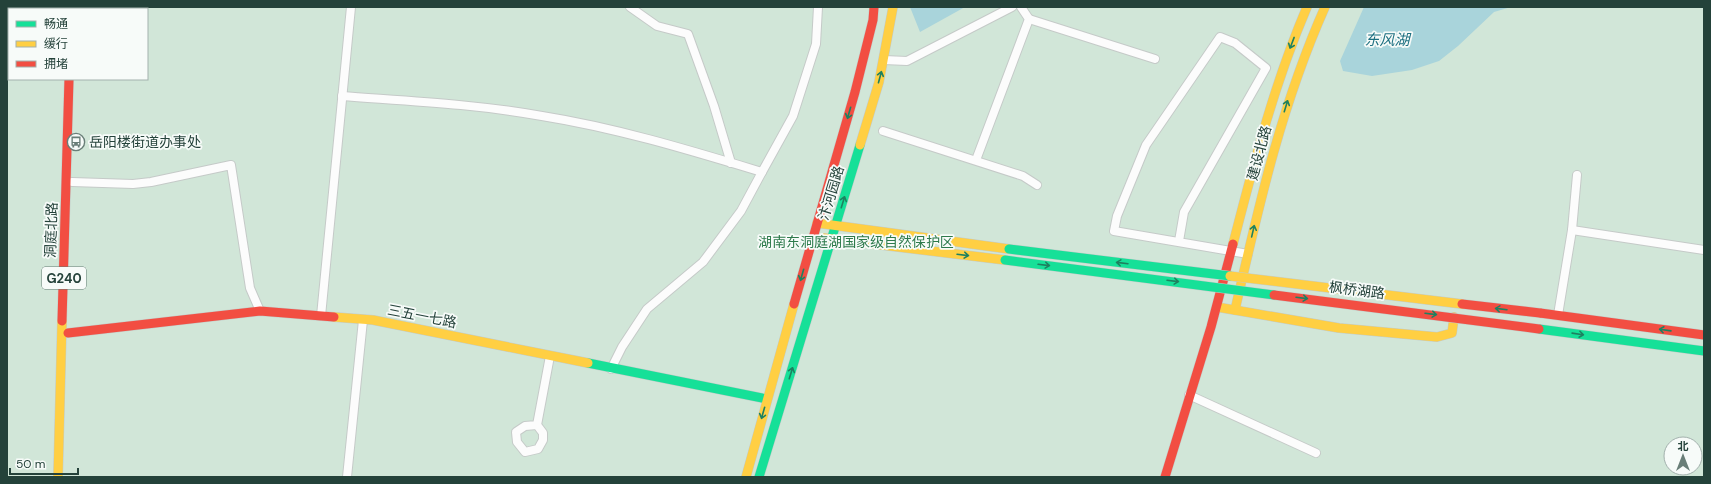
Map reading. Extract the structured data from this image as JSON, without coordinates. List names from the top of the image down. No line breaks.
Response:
{"streets":{"main road":["建设北路","汴河园路","洞庭北路","G240","枫桥湖路","三五一七路"]},"crossings":[["汴河园路","枫桥湖路"],["汴河园路","三五一七路"],["洞庭北路","三五一七路"]],"water":["东风湖"],"parks":["湖南东洞庭湖国家级自然保护区"],"places":{"bus stop":["岳阳楼街道办事处"]},"legend":["畅通","缓行","拥堵"],"scale_bar":"50 m","north":"top"}
